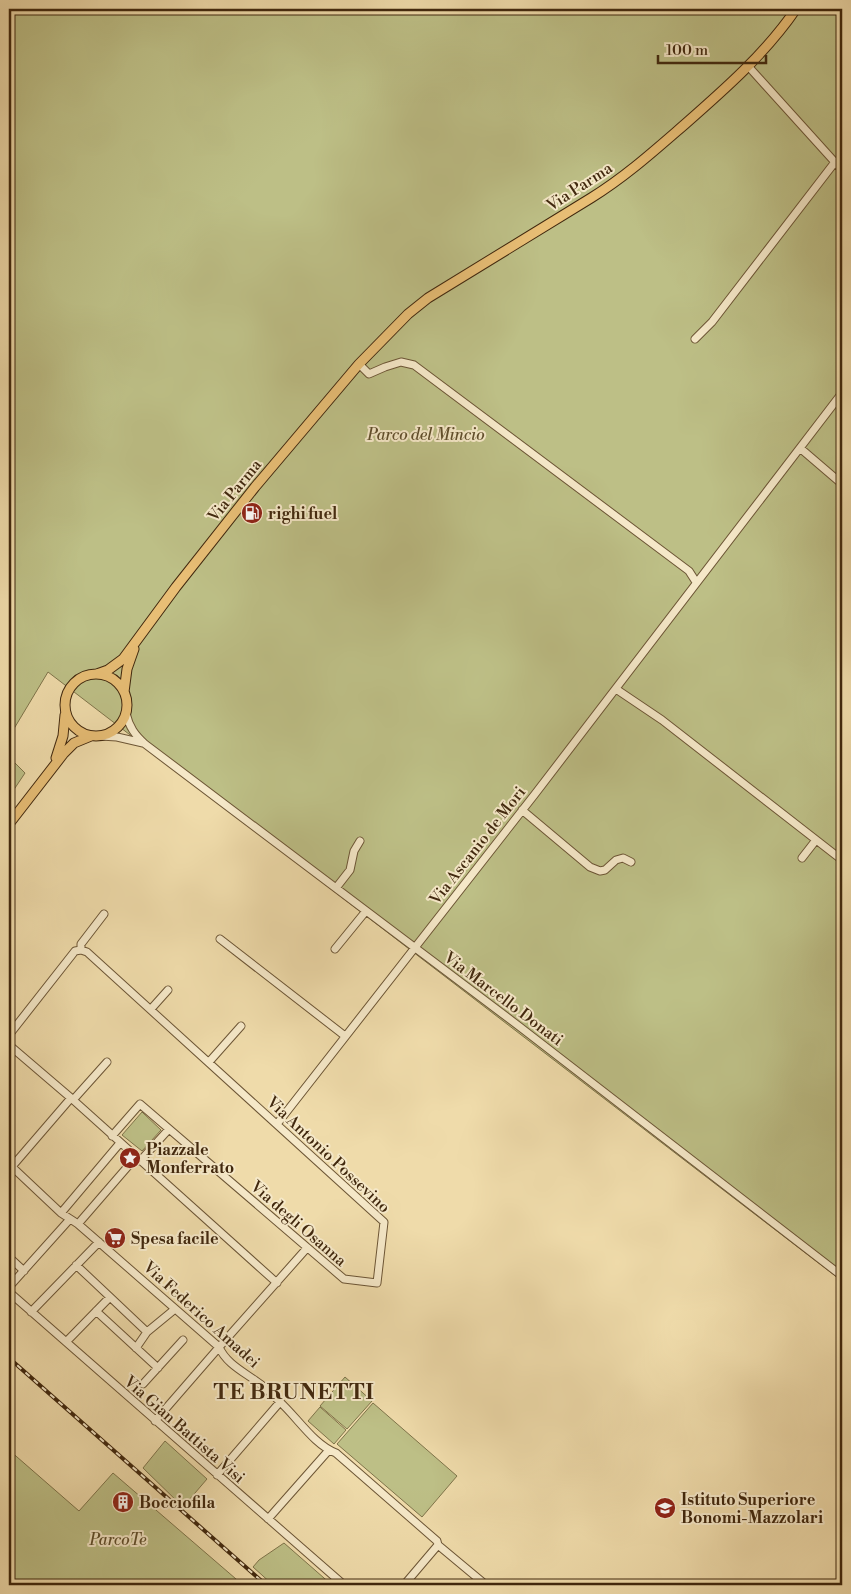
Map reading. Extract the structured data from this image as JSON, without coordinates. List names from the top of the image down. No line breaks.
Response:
{"streets":{"main road":["Via Parma"],"street":["Via Ascanio de Mori","Via Marcello Donati","Via Antonio Possevino","Via degli Osanna","Via Federico Amadei","Via Gian Battista Visi"]},"crossings":[["Via Parma","Via Marcello Donati"],["Via Ascanio de Mori","Via Marcello Donati"],["Via Ascanio de Mori","Via Antonio Possevino"],["Via Antonio Possevino","Via degli Osanna"]],"districts":["TE BRUNETTI"],"parks":["Parco del Mincio","ParcoTe"],"places":{"fuel station":["righi fuel"],"place":["Piazzale Monferrato"],"supermarket":["Spesa facile"],"building":["Bocciofila"],"school or university":["Istituto Superiore Bonomi-Mazzolari"]},"scale_bar":"100 m"}
